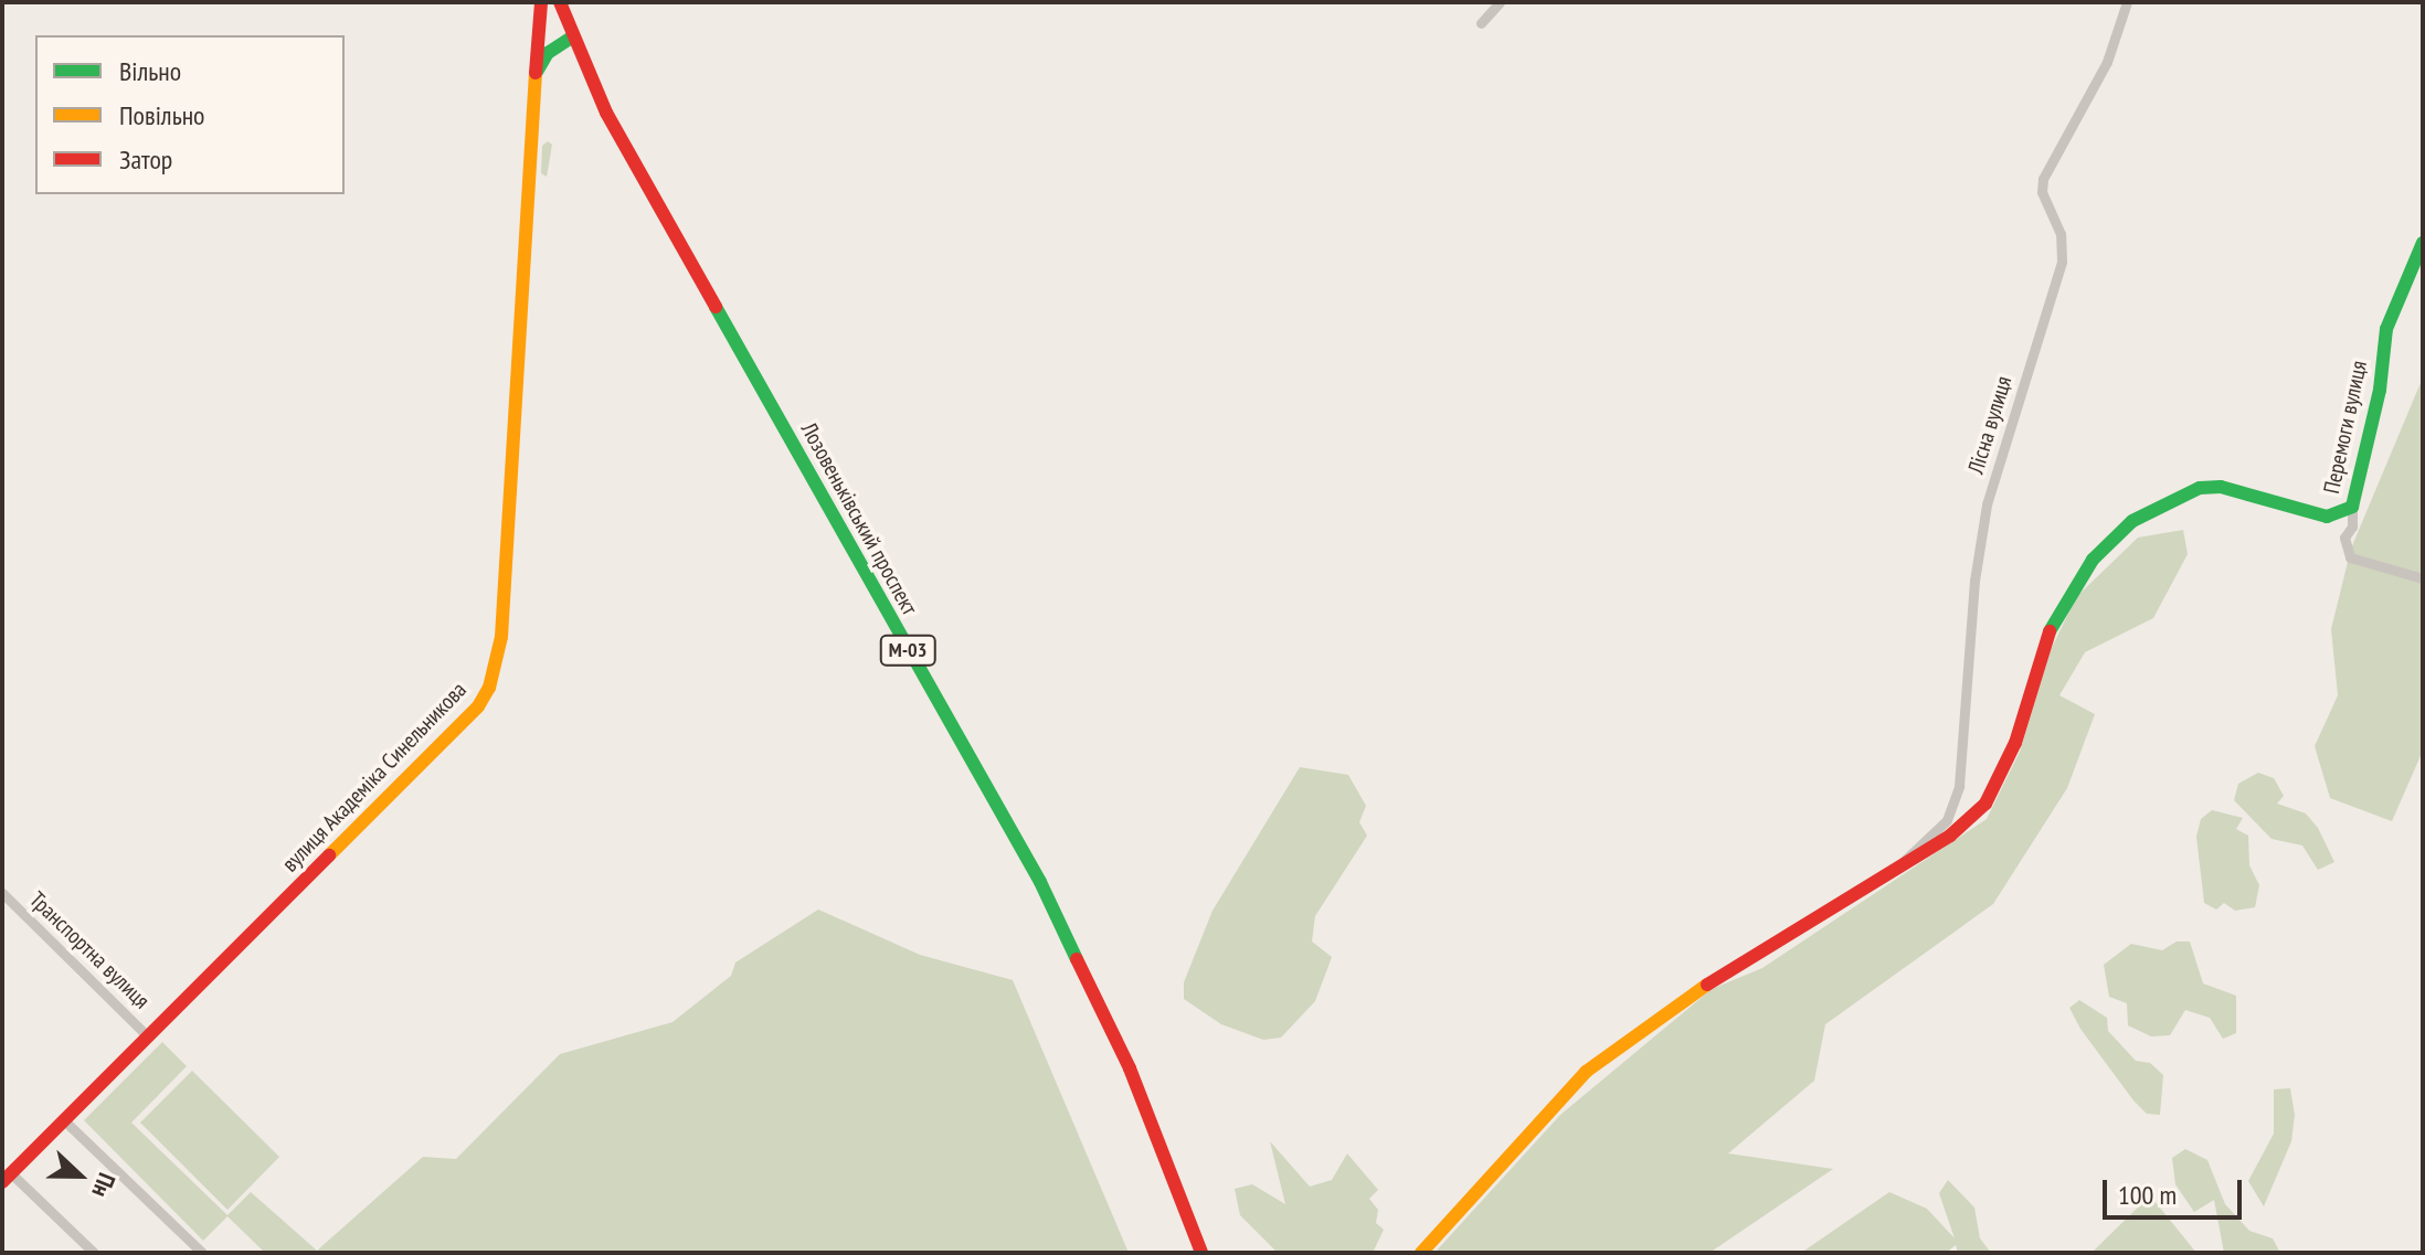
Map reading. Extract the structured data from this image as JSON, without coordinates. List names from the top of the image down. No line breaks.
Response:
{"streets":{"main road":["Перемоги вулиця","Лозовеньківський проспект","М-03","вулиця Академіка Синельникова"],"street":["Лісна вулиця","Транспортна вулиця"]},"crossings":[["Лісна вулиця","Перемоги вулиця"],["вулиця Академіка Синельникова","Транспортна вулиця"]],"legend":["Вільно","Повільно","Затор"],"scale_bar":"100 m","north":"right"}
